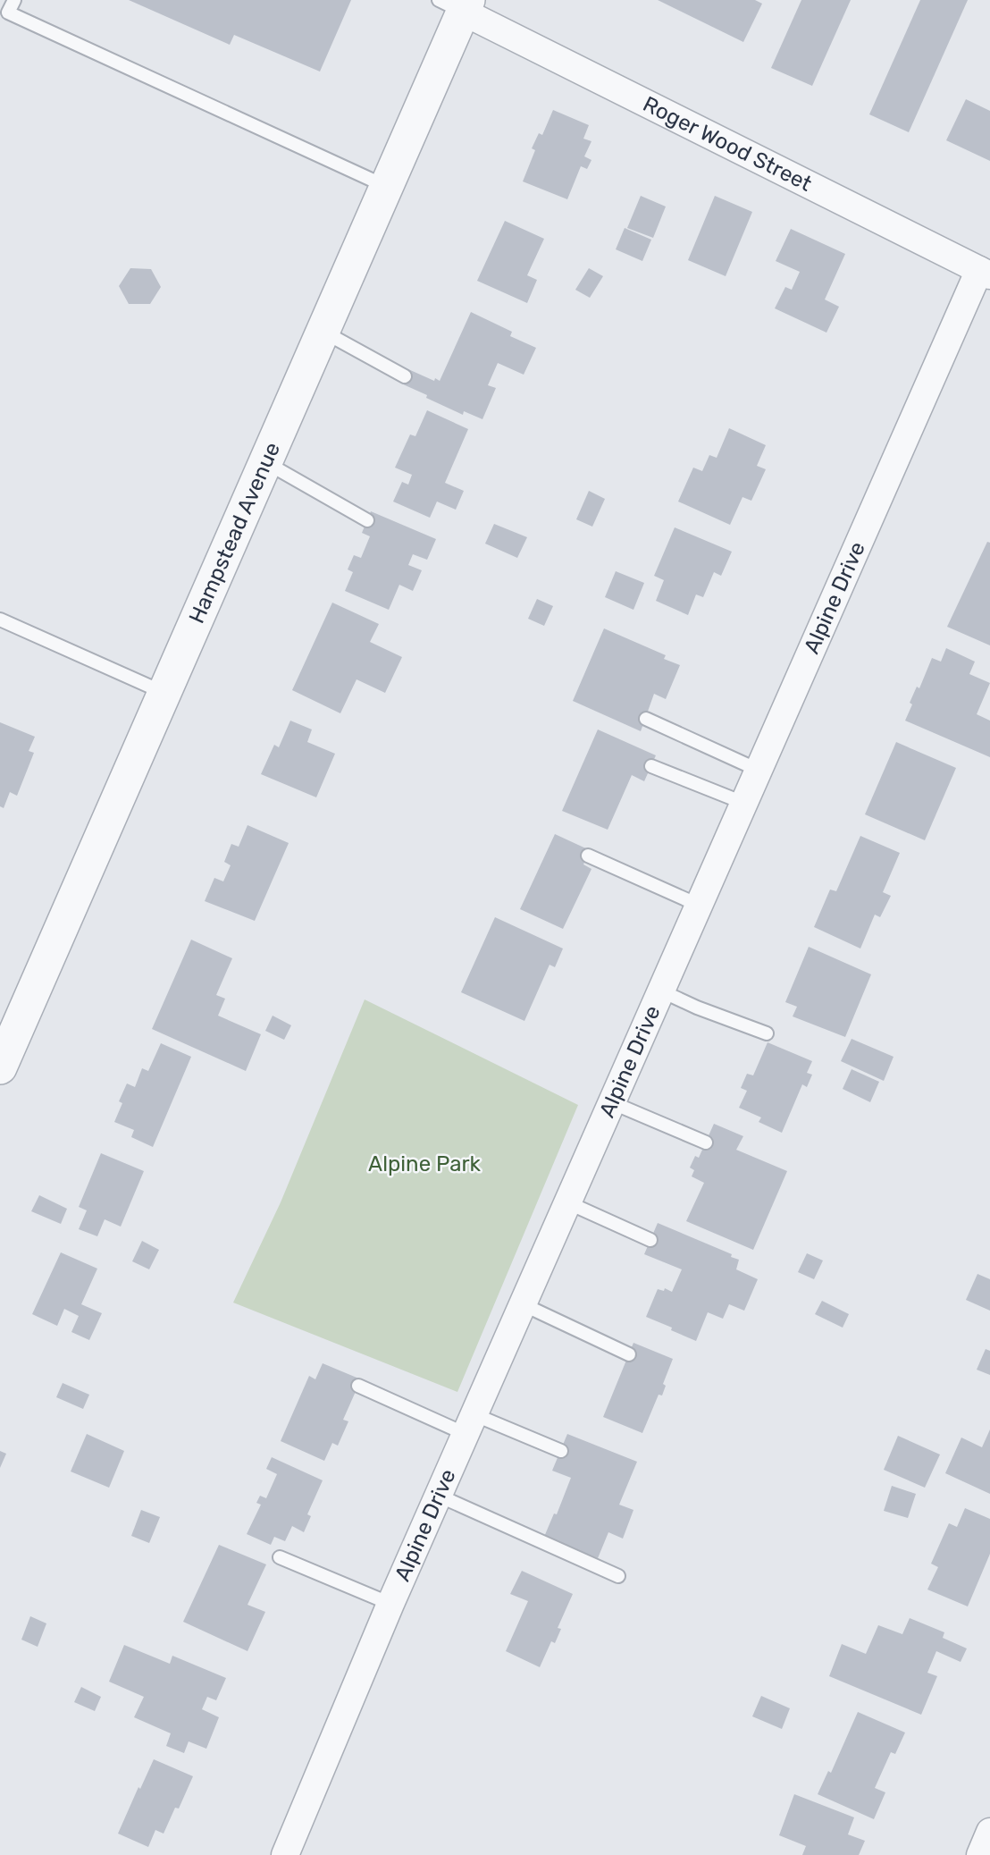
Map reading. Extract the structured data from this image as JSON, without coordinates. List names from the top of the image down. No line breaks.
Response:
{"streets":{"street":["Roger Wood Street","Hampstead Avenue","Alpine Drive"]},"crossings":[["Roger Wood Street","Hampstead Avenue"],["Roger Wood Street","Alpine Drive"]],"parks":["Alpine Park"]}
